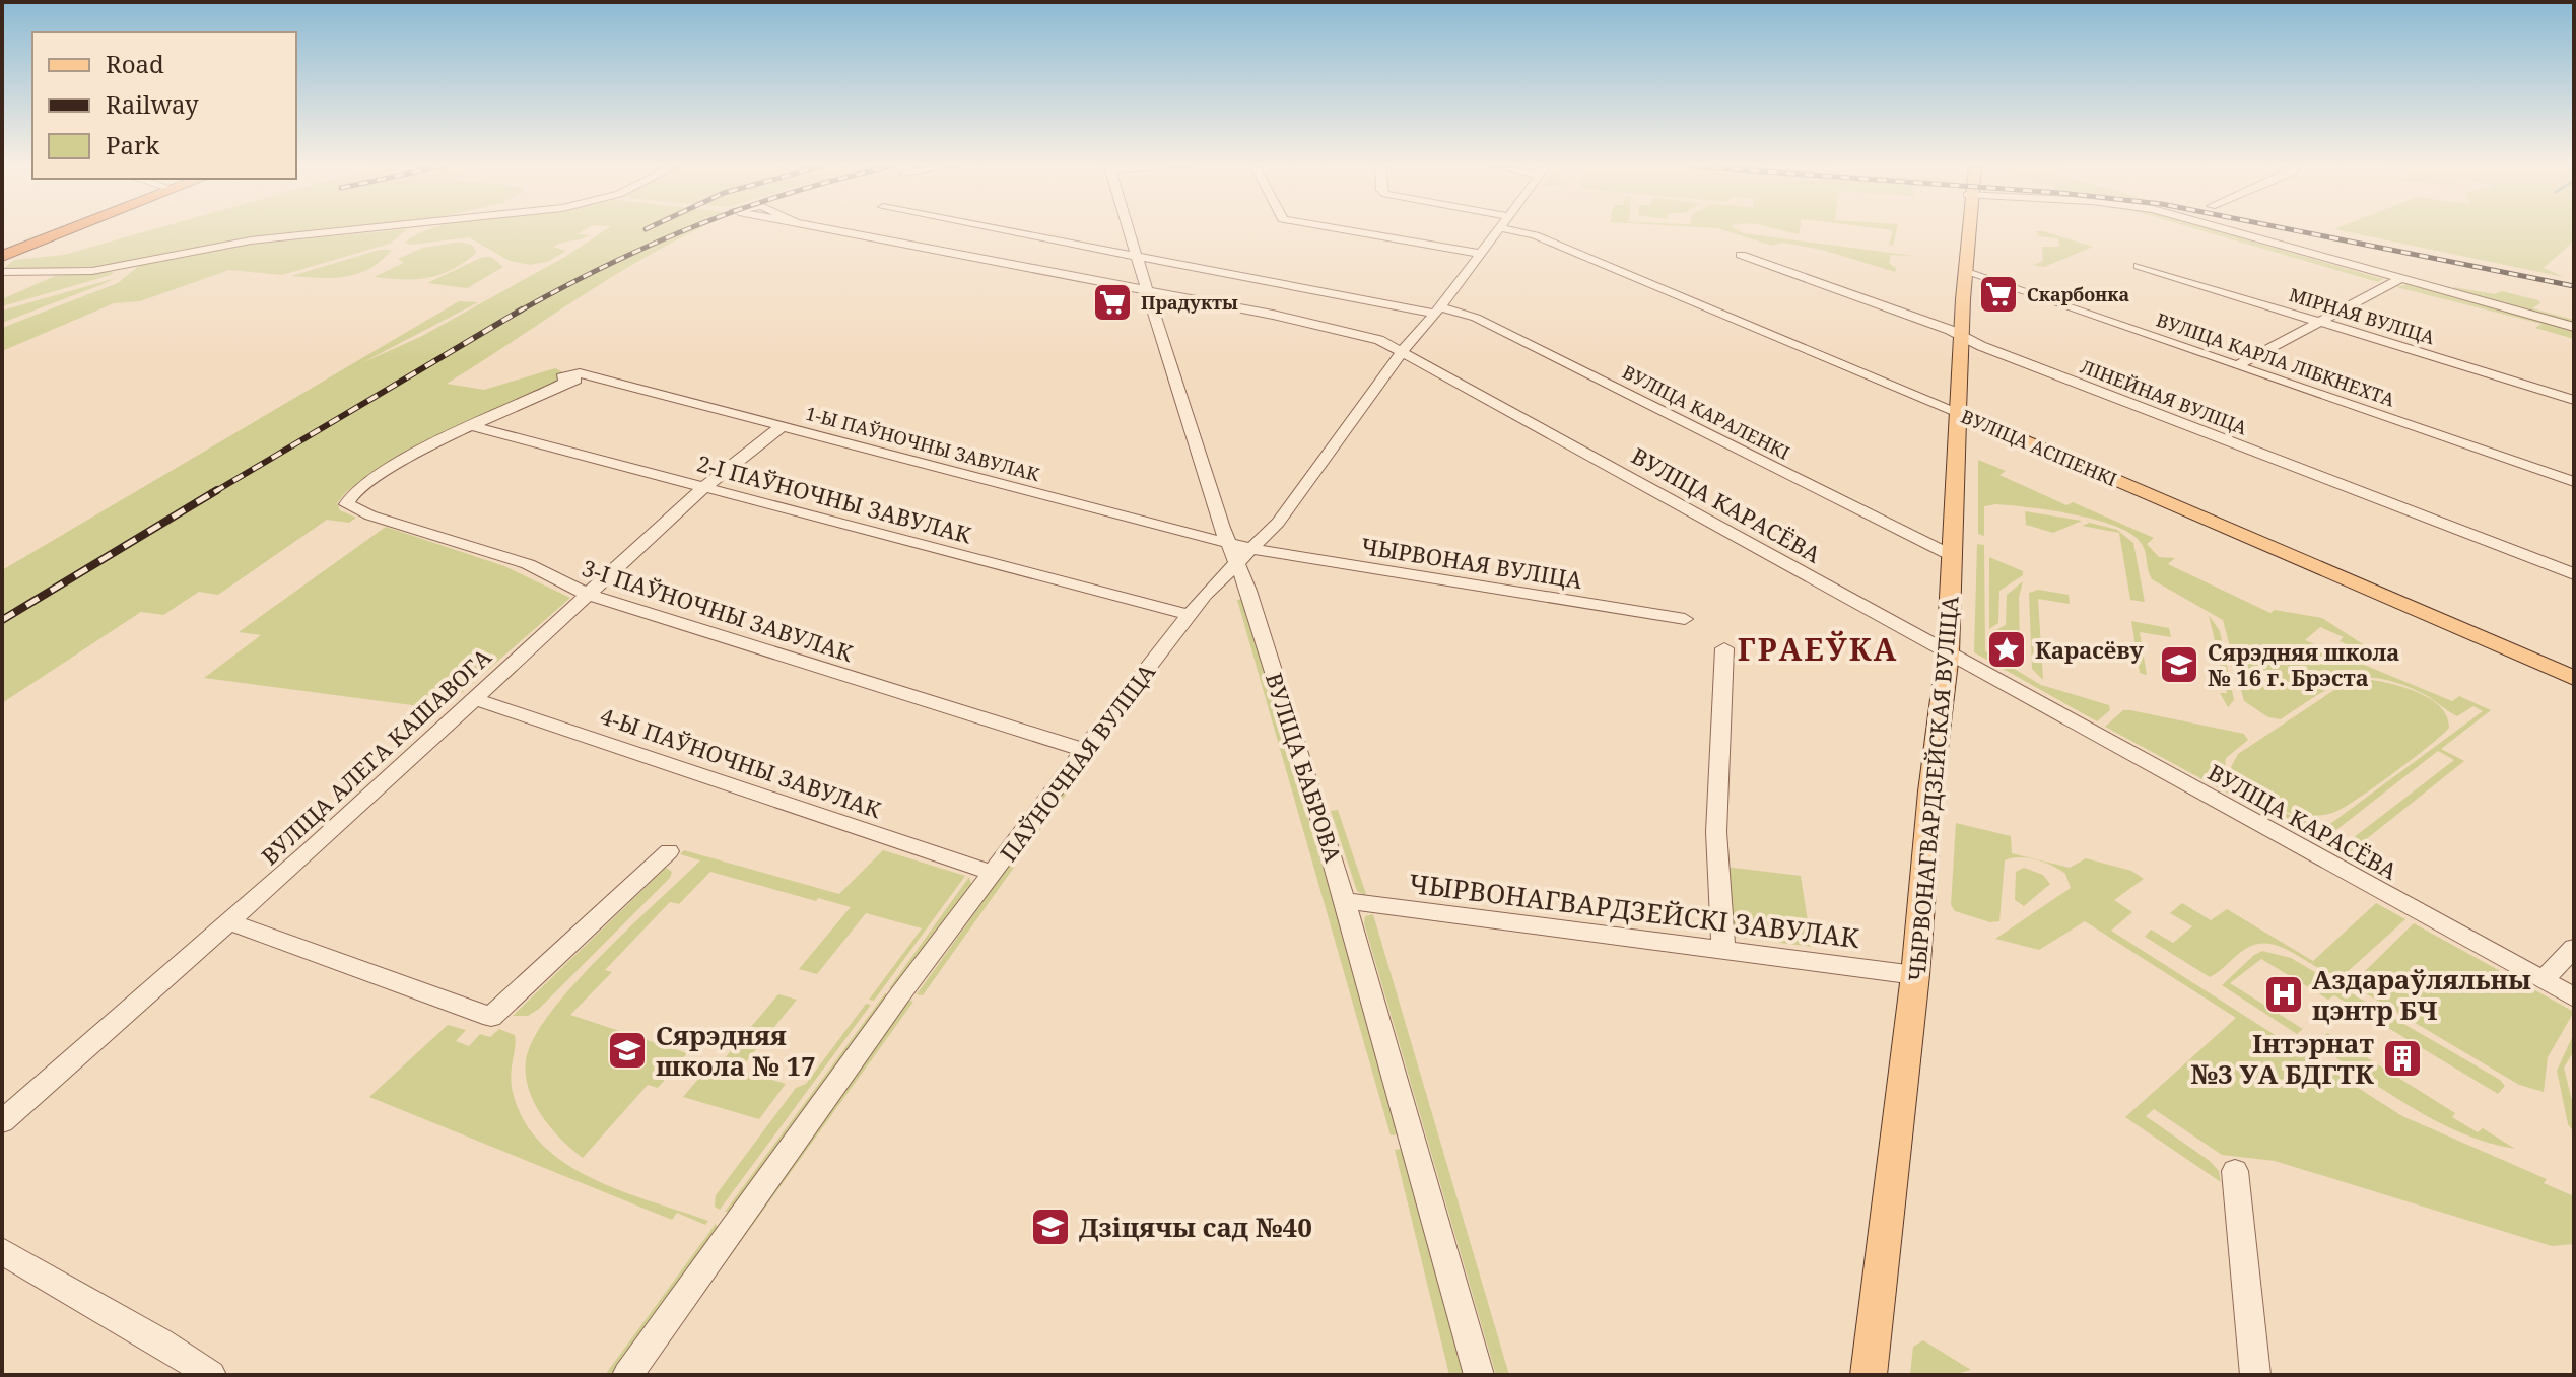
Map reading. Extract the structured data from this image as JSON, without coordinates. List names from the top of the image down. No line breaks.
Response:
{"streets":{"main road":["ВУЛІЦА АСІПЕНКІ","ЧЫРВОНАГВАРДЗЕЙСКАЯ ВУЛІЦА"],"street":["МІРНАЯ ВУЛІЦА","ВУЛІЦА КАРЛА ЛІБКНЕХТА","ЛІНЕЙНАЯ ВУЛІЦА","ВУЛІЦА КАРАЛЕНКІ","1-Ы ПАЎНОЧНЫ ЗАВУЛАК","2-І ПАЎНОЧНЫ ЗАВУЛАК","ВУЛІЦА КАРАСЁВА","ЧЫРВОНАЯ ВУЛІЦА","3-І ПАЎНОЧНЫ ЗАВУЛАК","ВУЛІЦА АЛЕГА КАШАВОГА","4-Ы ПАЎНОЧНЫ ЗАВУЛАК","ПАЎНОЧНАЯ ВУЛІЦА","ВУЛІЦА БАБРОВА","ЧЫРВОНАГВАРДЗЕЙСКІ ЗАВУЛАК"]},"crossings":[["ВУЛІЦА КАРЛА ЛІБКНЕХТА","ЧЫРВОНАГВАРДЗЕЙСКАЯ ВУЛІЦА"],["ЛІНЕЙНАЯ ВУЛІЦА","ЧЫРВОНАГВАРДЗЕЙСКАЯ ВУЛІЦА"],["ВУЛІЦА КАРАЛЕНКІ","ПАЎНОЧНАЯ ВУЛІЦА"],["ВУЛІЦА КАРАЛЕНКІ","ВУЛІЦА БАБРОВА"],["ВУЛІЦА КАРАЛЕНКІ","ЧЫРВОНАГВАРДЗЕЙСКАЯ ВУЛІЦА"],["1-Ы ПАЎНОЧНЫ ЗАВУЛАК","2-І ПАЎНОЧНЫ ЗАВУЛАК"],["1-Ы ПАЎНОЧНЫ ЗАВУЛАК","ЧЫРВОНАЯ ВУЛІЦА"],["1-Ы ПАЎНОЧНЫ ЗАВУЛАК","3-І ПАЎНОЧНЫ ЗАВУЛАК"],["1-Ы ПАЎНОЧНЫ ЗАВУЛАК","ВУЛІЦА АЛЕГА КАШАВОГА"],["1-Ы ПАЎНОЧНЫ ЗАВУЛАК","ПАЎНОЧНАЯ ВУЛІЦА"],["1-Ы ПАЎНОЧНЫ ЗАВУЛАК","ВУЛІЦА БАБРОВА"],["ВУЛІЦА АСІПЕНКІ","ЧЫРВОНАГВАРДЗЕЙСКАЯ ВУЛІЦА"],["2-І ПАЎНОЧНЫ ЗАВУЛАК","ВУЛІЦА АЛЕГА КАШАВОГА"],["2-І ПАЎНОЧНЫ ЗАВУЛАК","ПАЎНОЧНАЯ ВУЛІЦА"],["ВУЛІЦА КАРАСЁВА","ПАЎНОЧНАЯ ВУЛІЦА"],["ВУЛІЦА КАРАСЁВА","ВУЛІЦА БАБРОВА"],["ВУЛІЦА КАРАСЁВА","ЧЫРВОНАГВАРДЗЕЙСКАЯ ВУЛІЦА"],["ЧЫРВОНАЯ ВУЛІЦА","ПАЎНОЧНАЯ ВУЛІЦА"],["ЧЫРВОНАЯ ВУЛІЦА","ВУЛІЦА БАБРОВА"],["3-І ПАЎНОЧНЫ ЗАВУЛАК","ВУЛІЦА АЛЕГА КАШАВОГА"],["3-І ПАЎНОЧНЫ ЗАВУЛАК","ПАЎНОЧНАЯ ВУЛІЦА"],["ВУЛІЦА АЛЕГА КАШАВОГА","4-Ы ПАЎНОЧНЫ ЗАВУЛАК"],["4-Ы ПАЎНОЧНЫ ЗАВУЛАК","ПАЎНОЧНАЯ ВУЛІЦА"],["ПАЎНОЧНАЯ ВУЛІЦА","ВУЛІЦА БАБРОВА"],["ВУЛІЦА БАБРОВА","ЧЫРВОНАГВАРДЗЕЙСКІ ЗАВУЛАК"],["ЧЫРВОНАГВАРДЗЕЙСКАЯ ВУЛІЦА","ЧЫРВОНАГВАРДЗЕЙСКІ ЗАВУЛАК"]],"districts":["ГРАЕЎКА"],"places":{"supermarket":["Скарбонка","Прадукты"],"place":["Карасёву"],"school or university":["Сярэдняя школа № 16 г. Брэста","Сярэдняя школа № 17","Дзіцячы сад №40"],"hospital":["Аздараўляльны цэнтр БЧ"],"building":["Інтэрнат №3 УА БДГТК"]},"legend":["Road","Railway","Park"]}
